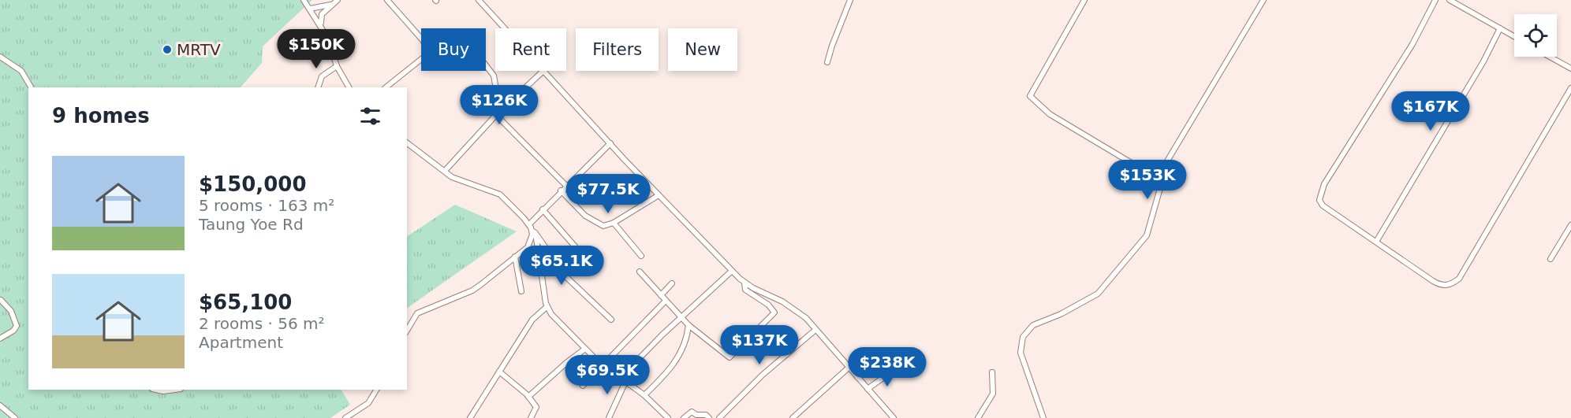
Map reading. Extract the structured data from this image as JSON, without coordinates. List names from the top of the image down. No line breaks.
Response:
{"places":["MRTV"],"page":{"chip":["Buy","Rent","Filters","New"],"price":["$150K","$126K","$167K","$153K","$77.5K","$65.1K","$137K","$238K","$69.5K"],"heading":"9 homes","list":[{"name":"$150,000","note":"5 rooms · 163 m² · Taung Yoe Rd"},{"name":"$65,100","note":"2 rooms · 56 m² · Apartment"}]}}
